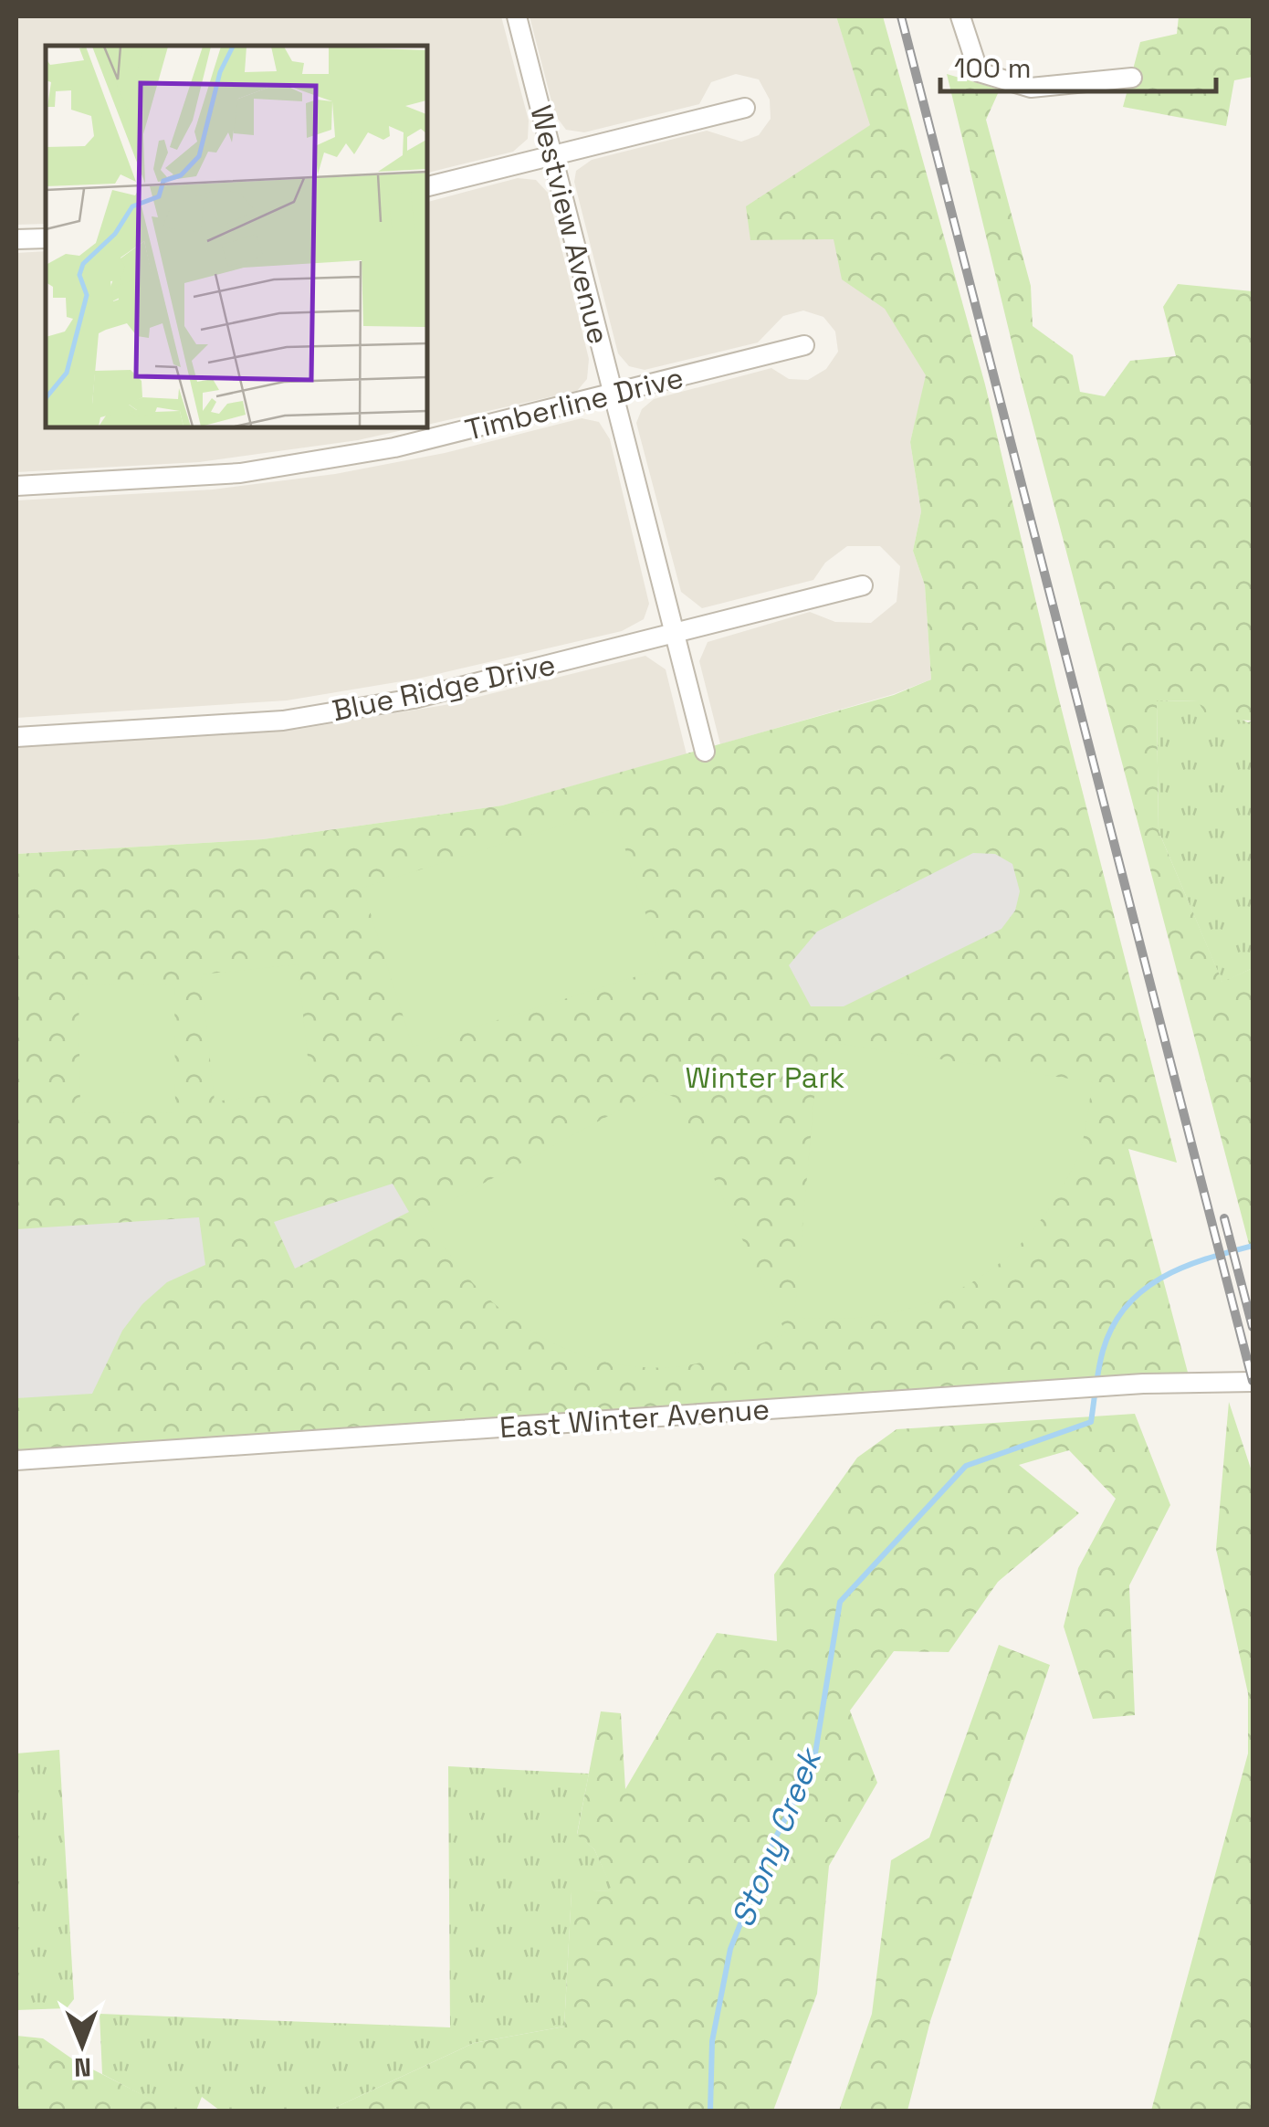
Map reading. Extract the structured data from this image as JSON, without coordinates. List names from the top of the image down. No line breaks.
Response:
{"streets":{"street":["Westview Avenue","Timberline Drive","Blue Ridge Drive","East Winter Avenue"]},"crossings":[["Westview Avenue","Timberline Drive"],["Westview Avenue","Blue Ridge Drive"]],"water":["Stony Creek"],"parks":["Winter Park"],"scale_bar":"100 m","north":"bottom"}
